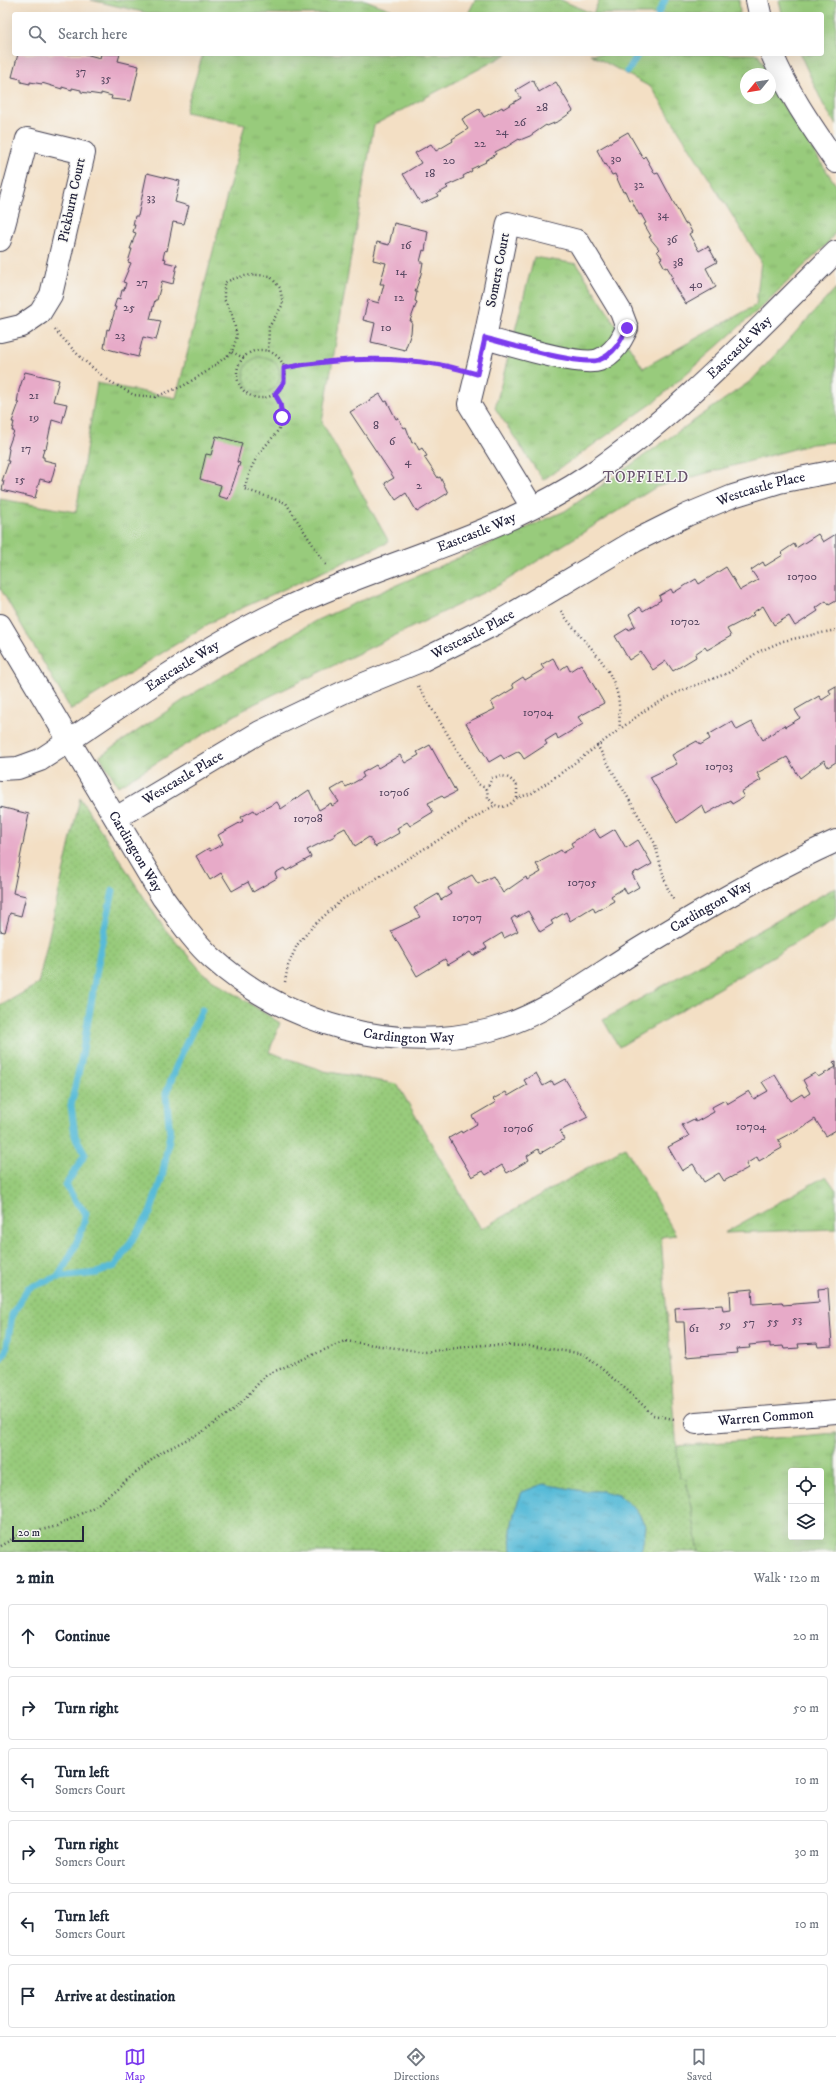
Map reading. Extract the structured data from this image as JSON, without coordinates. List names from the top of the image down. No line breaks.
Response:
{"streets":{"street":["Pickburn Court","Somers Court","Eastcastle Way","Westcastle Place","Cardington Way","Warren Common"]},"crossings":[["Somers Court","Eastcastle Way"],["Eastcastle Way","Cardington Way"],["Westcastle Place","Cardington Way"]],"districts":["TOPFIELD"],"house_numbers":["37","35","28","26","24","22","30","20","18","32","33","34","36","16","38","14","27","40","12","25","10","23","21","19","8","6","17","4","15","2","10700","10702","10704","10703","10706","10708","10705","10707","10704","10706","53","55","57","59","61"],"scale_bar":"20 m","north":"bottom left","page":{"search":"Search here","scale":"20 m","heading":["2 min","Walk · 120 m"],"list":[["Continue","20 m"],["Turn right","50 m"],["Turn left","Somers Court","10 m"],["Turn right","Somers Court","30 m"],["Turn left","Somers Court","10 m"],"Arrive at destination"],"nav":["Map","Directions","Saved"]}}
